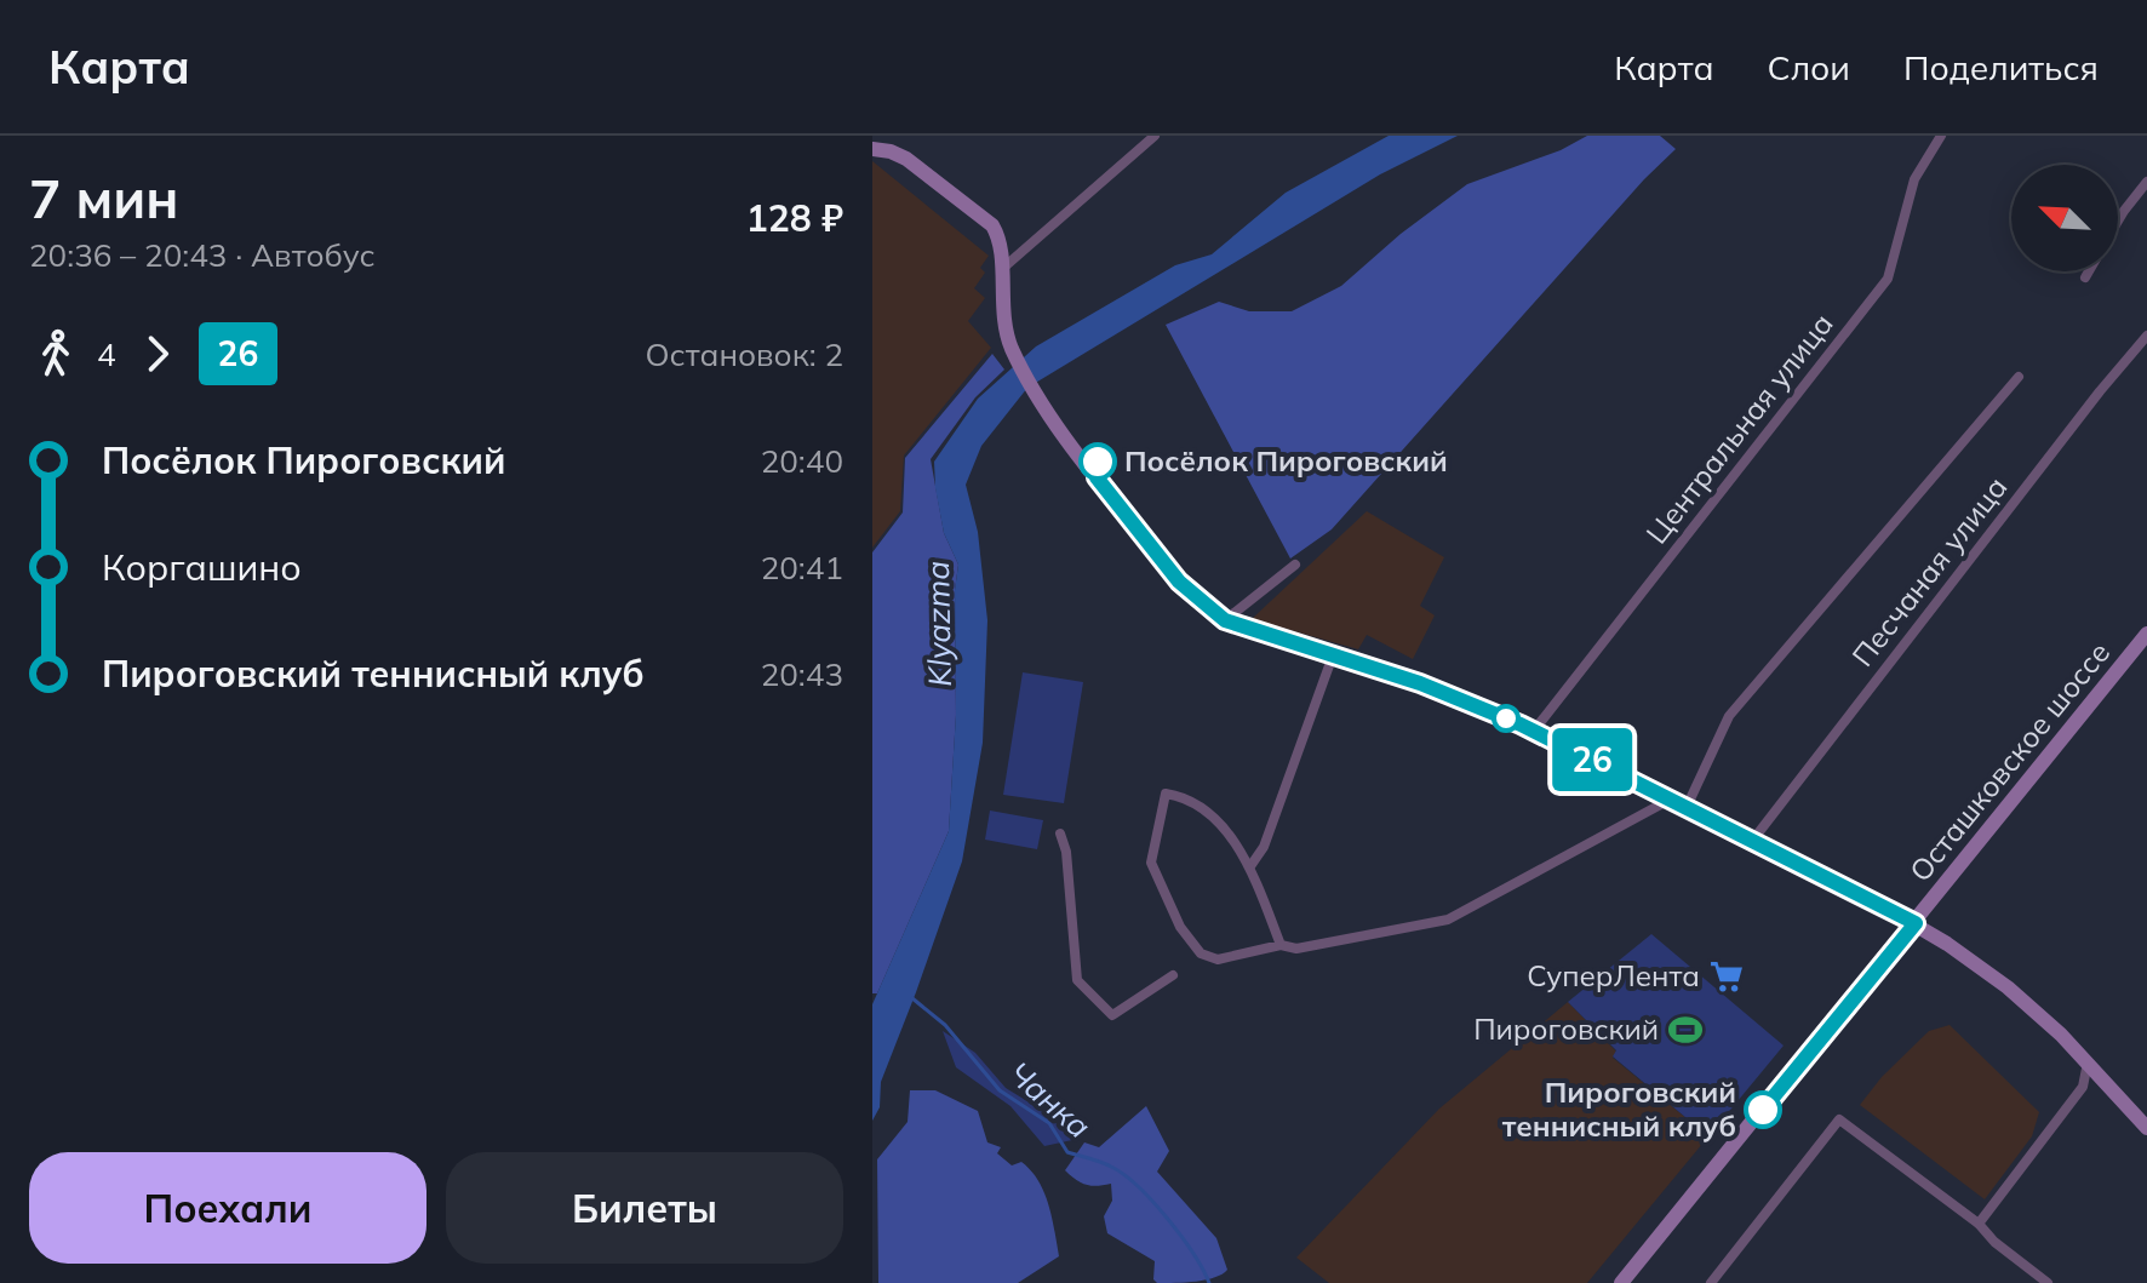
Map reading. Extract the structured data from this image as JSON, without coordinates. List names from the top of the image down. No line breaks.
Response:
{"streets":{"street":["Центральная улица","Песчаная улица","Осташковское шоссе"]},"water":["Klyazma","Чанка"],"places":{"other":["Посёлок Пироговский","Пироговский теннисный клуб"],"supermarket":["СуперЛента"],"sports":["Пироговский"]},"lines":["bus line 26"],"north":"top left","page":{"header":"Карта","nav":["Карта","Слои","Поделиться"],"heading":["7 мин","20:36 – 20:43 · Автобус","128 ₽"],"on_map":"26","legs":["4","26","Остановок: 2"],"list":[{"name":"Посёлок Пироговский","value":"20:40"},{"name":"Коргашино","value":"20:41"},{"name":"Пироговский теннисный клуб","value":"20:43"}],"buttons":["Поехали","Билеты"]}}
